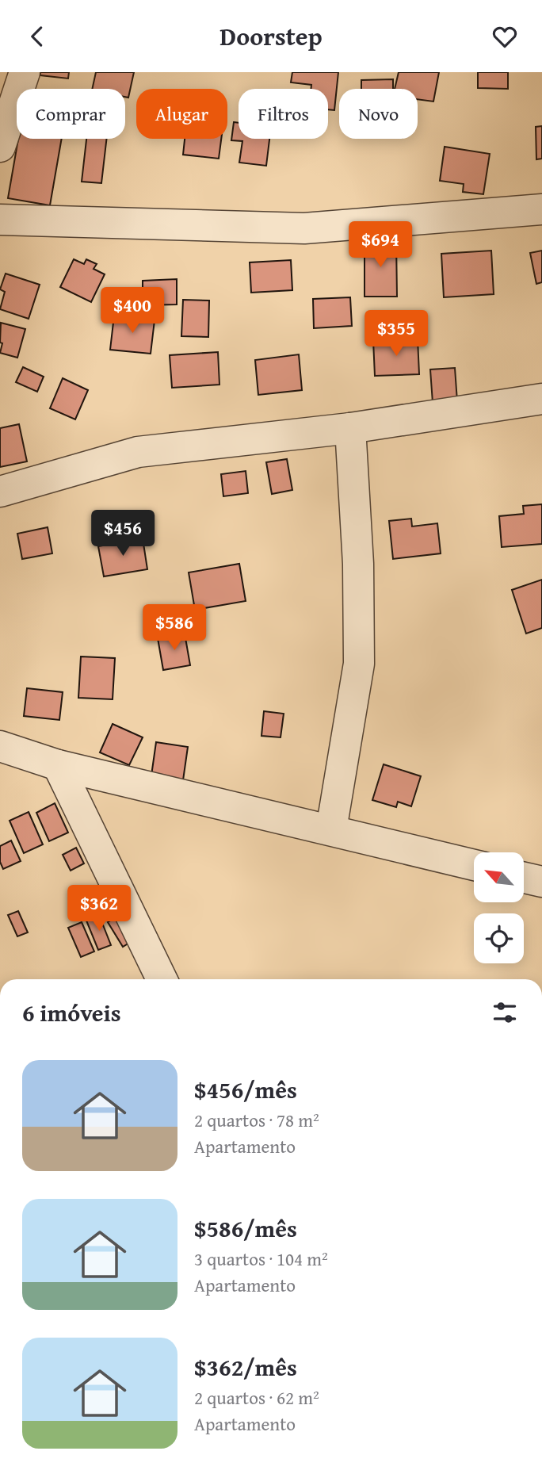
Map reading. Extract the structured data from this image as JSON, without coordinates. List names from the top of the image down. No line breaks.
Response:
{"north":"top left","page":{"header":"Doorstep","chip":["Comprar","Alugar","Filtros","Novo"],"price":["$694","$400","$355","$456","$586","$362"],"heading":"6 imóveis","list":[{"name":"$456/mês","note":"2 quartos · 78 m² · Apartamento"},{"name":"$586/mês","note":"3 quartos · 104 m² · Apartamento"},{"name":"$362/mês","note":"2 quartos · 62 m² · Apartamento"}]}}
